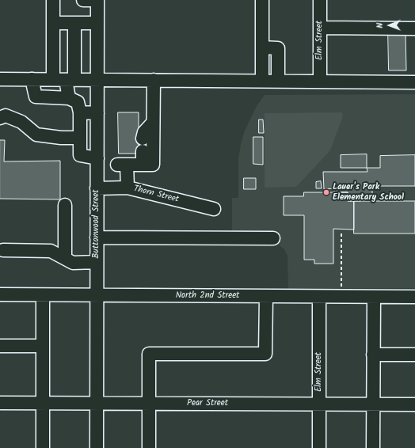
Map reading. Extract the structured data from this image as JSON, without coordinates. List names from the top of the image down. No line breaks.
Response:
{"streets":{"street":["Elm Street","Thorn Street","Buttonwood Street","North 2nd Street","Pear Street"]},"crossings":[["Elm Street","North 2nd Street"],["Elm Street","Pear Street"],["Thorn Street","Buttonwood Street"],["Buttonwood Street","North 2nd Street"],["Buttonwood Street","Pear Street"]],"places":["Lauer's Park Elementary School"],"north":"left"}
